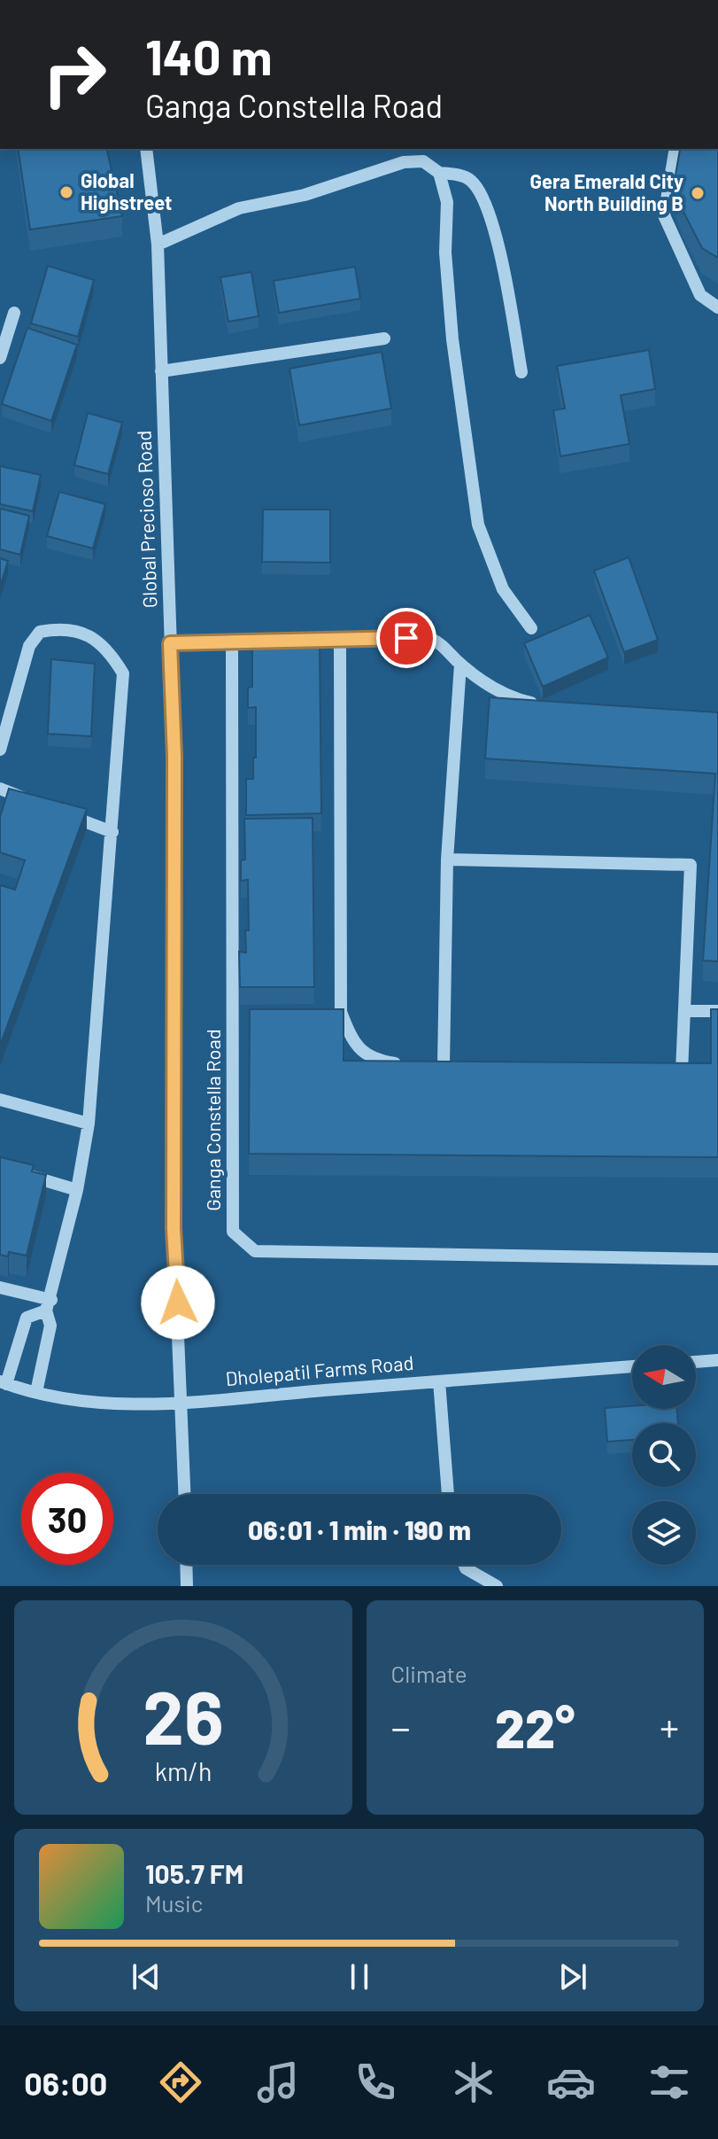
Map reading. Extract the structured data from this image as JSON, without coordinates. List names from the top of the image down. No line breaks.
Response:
{"streets":{"street":["Global Precioso Road","Ganga Constella Road","Dholepatil Farms Road"]},"crossings":[["Global Precioso Road","Dholepatil Farms Road"]],"places":["Global Highstreet","Gera Emerald City North Building B"],"north":"left","page":{"turn":["140 m","Ganga Constella Road"],"limit":"30","trip":"06:01 · 1 min · 190 m","tile":"Climate","heat":["−","22°","+"],"song":["105.7 FM","Music"],"tabs":"06:00","gauge":["26","km/h"]}}
